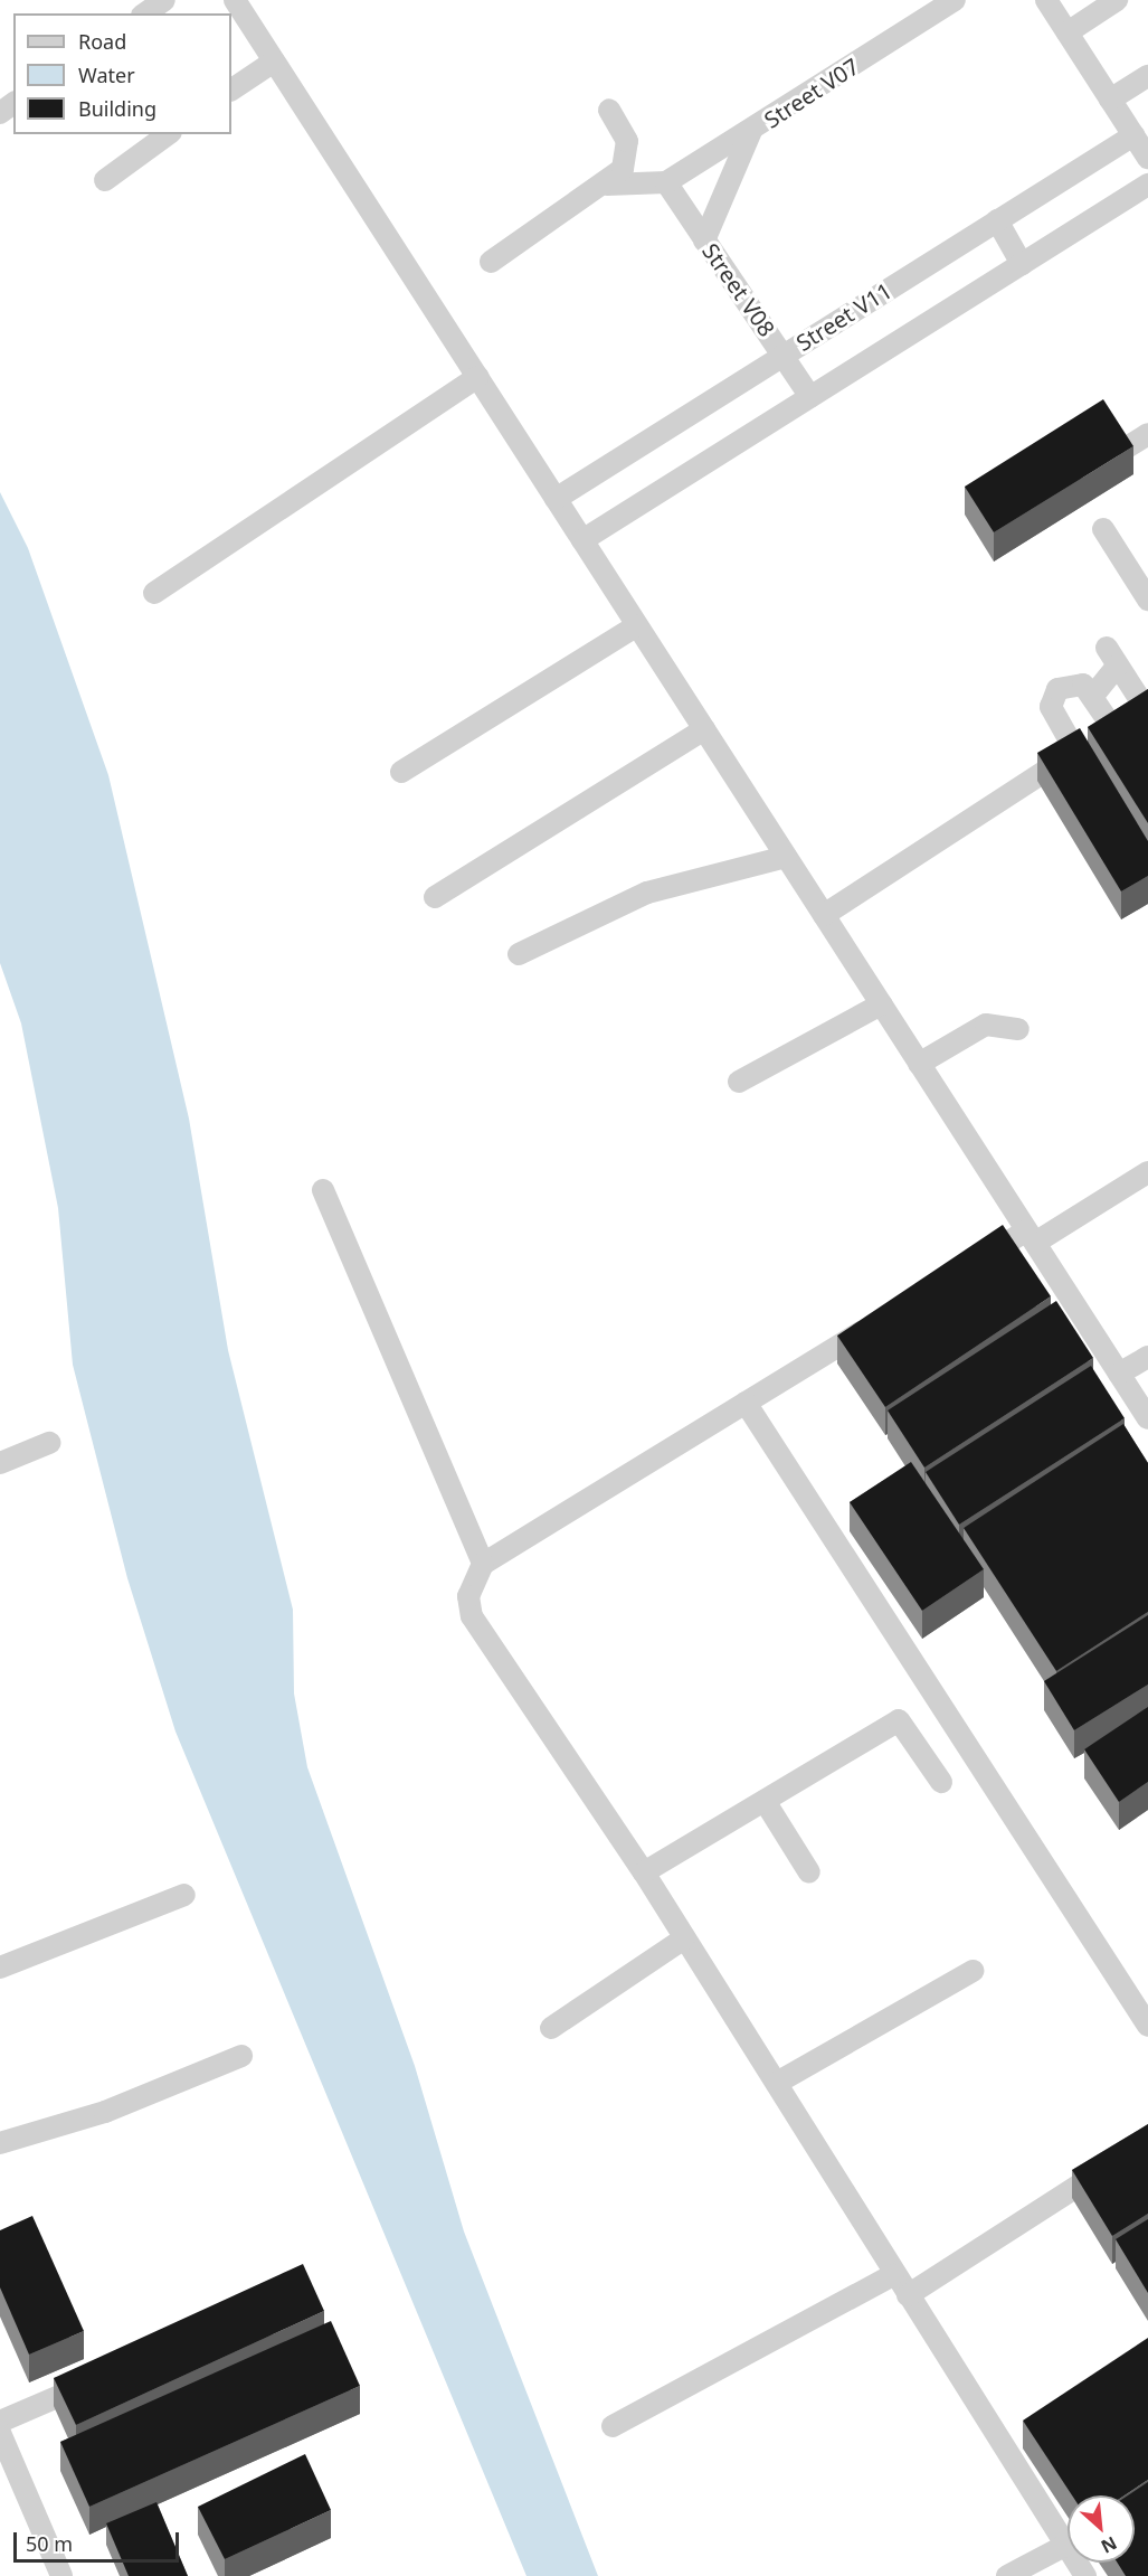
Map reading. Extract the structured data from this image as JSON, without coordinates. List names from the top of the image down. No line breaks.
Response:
{"streets":{"street":["Street V07","Street V08","Street V11"]},"crossings":[["Street V07","Street V08"],["Street V08","Street V11"]],"legend":["Road","Water","Building"],"scale_bar":"50 m","north":"bottom right"}
